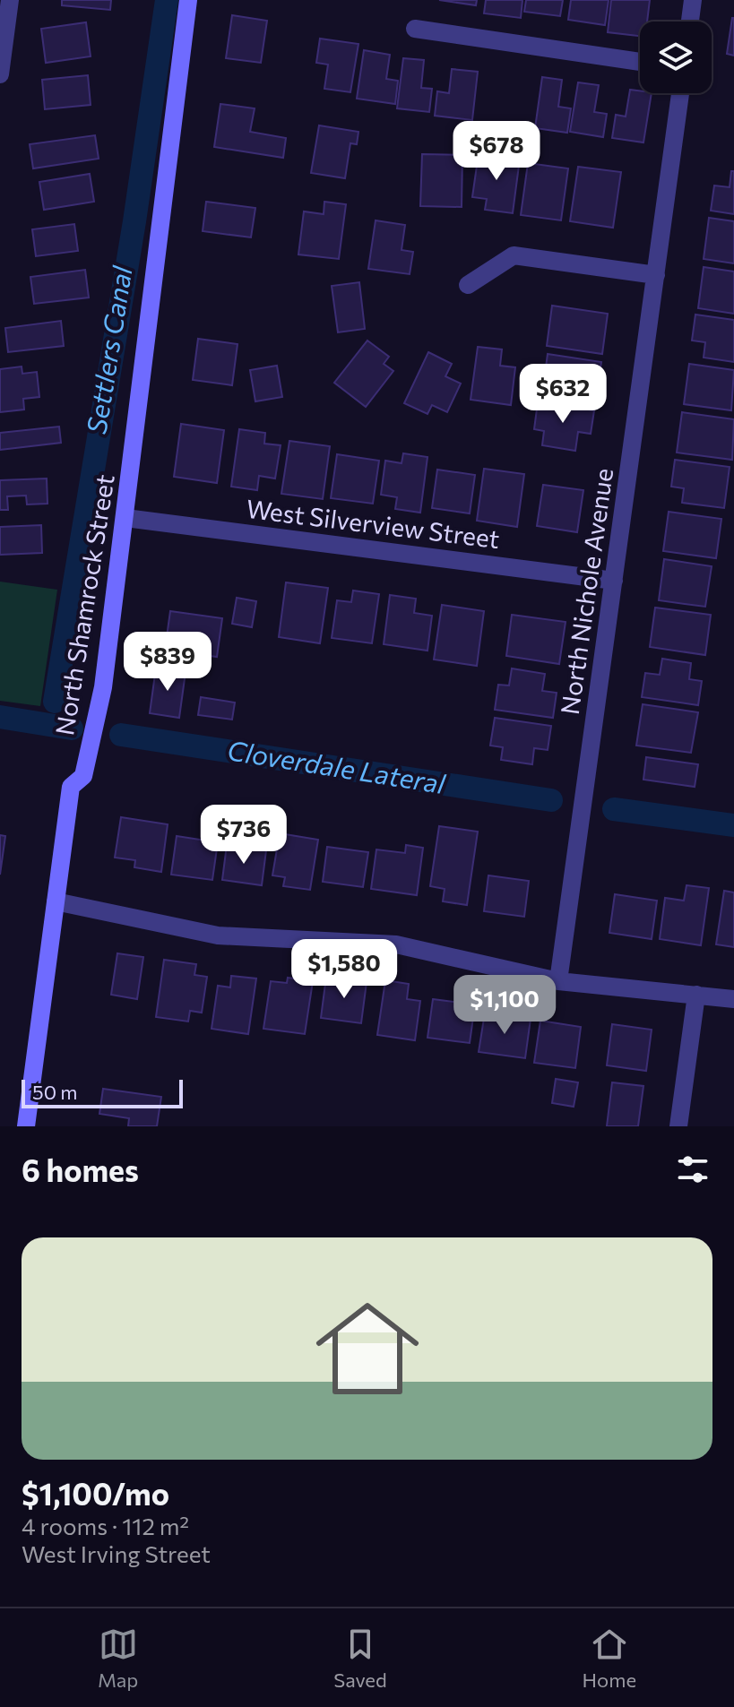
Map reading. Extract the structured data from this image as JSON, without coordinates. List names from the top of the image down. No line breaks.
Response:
{"streets":{"street":["West Silverview Street","North Nichole Avenue","North Shamrock Street"]},"crossings":[["West Silverview Street","North Nichole Avenue"],["West Silverview Street","North Shamrock Street"]],"water":["Settlers Canal","Cloverdale Lateral"],"scale_bar":"50 m","page":{"price":["$678","$632","$839","$736","$1,580","$1,100"],"scale":"50 m","heading":"6 homes","list":[{"name":"$1,100/mo","note":"4 rooms · 112 m² · West Irving Street"}],"tabs":["Map","Saved","Home"]}}
